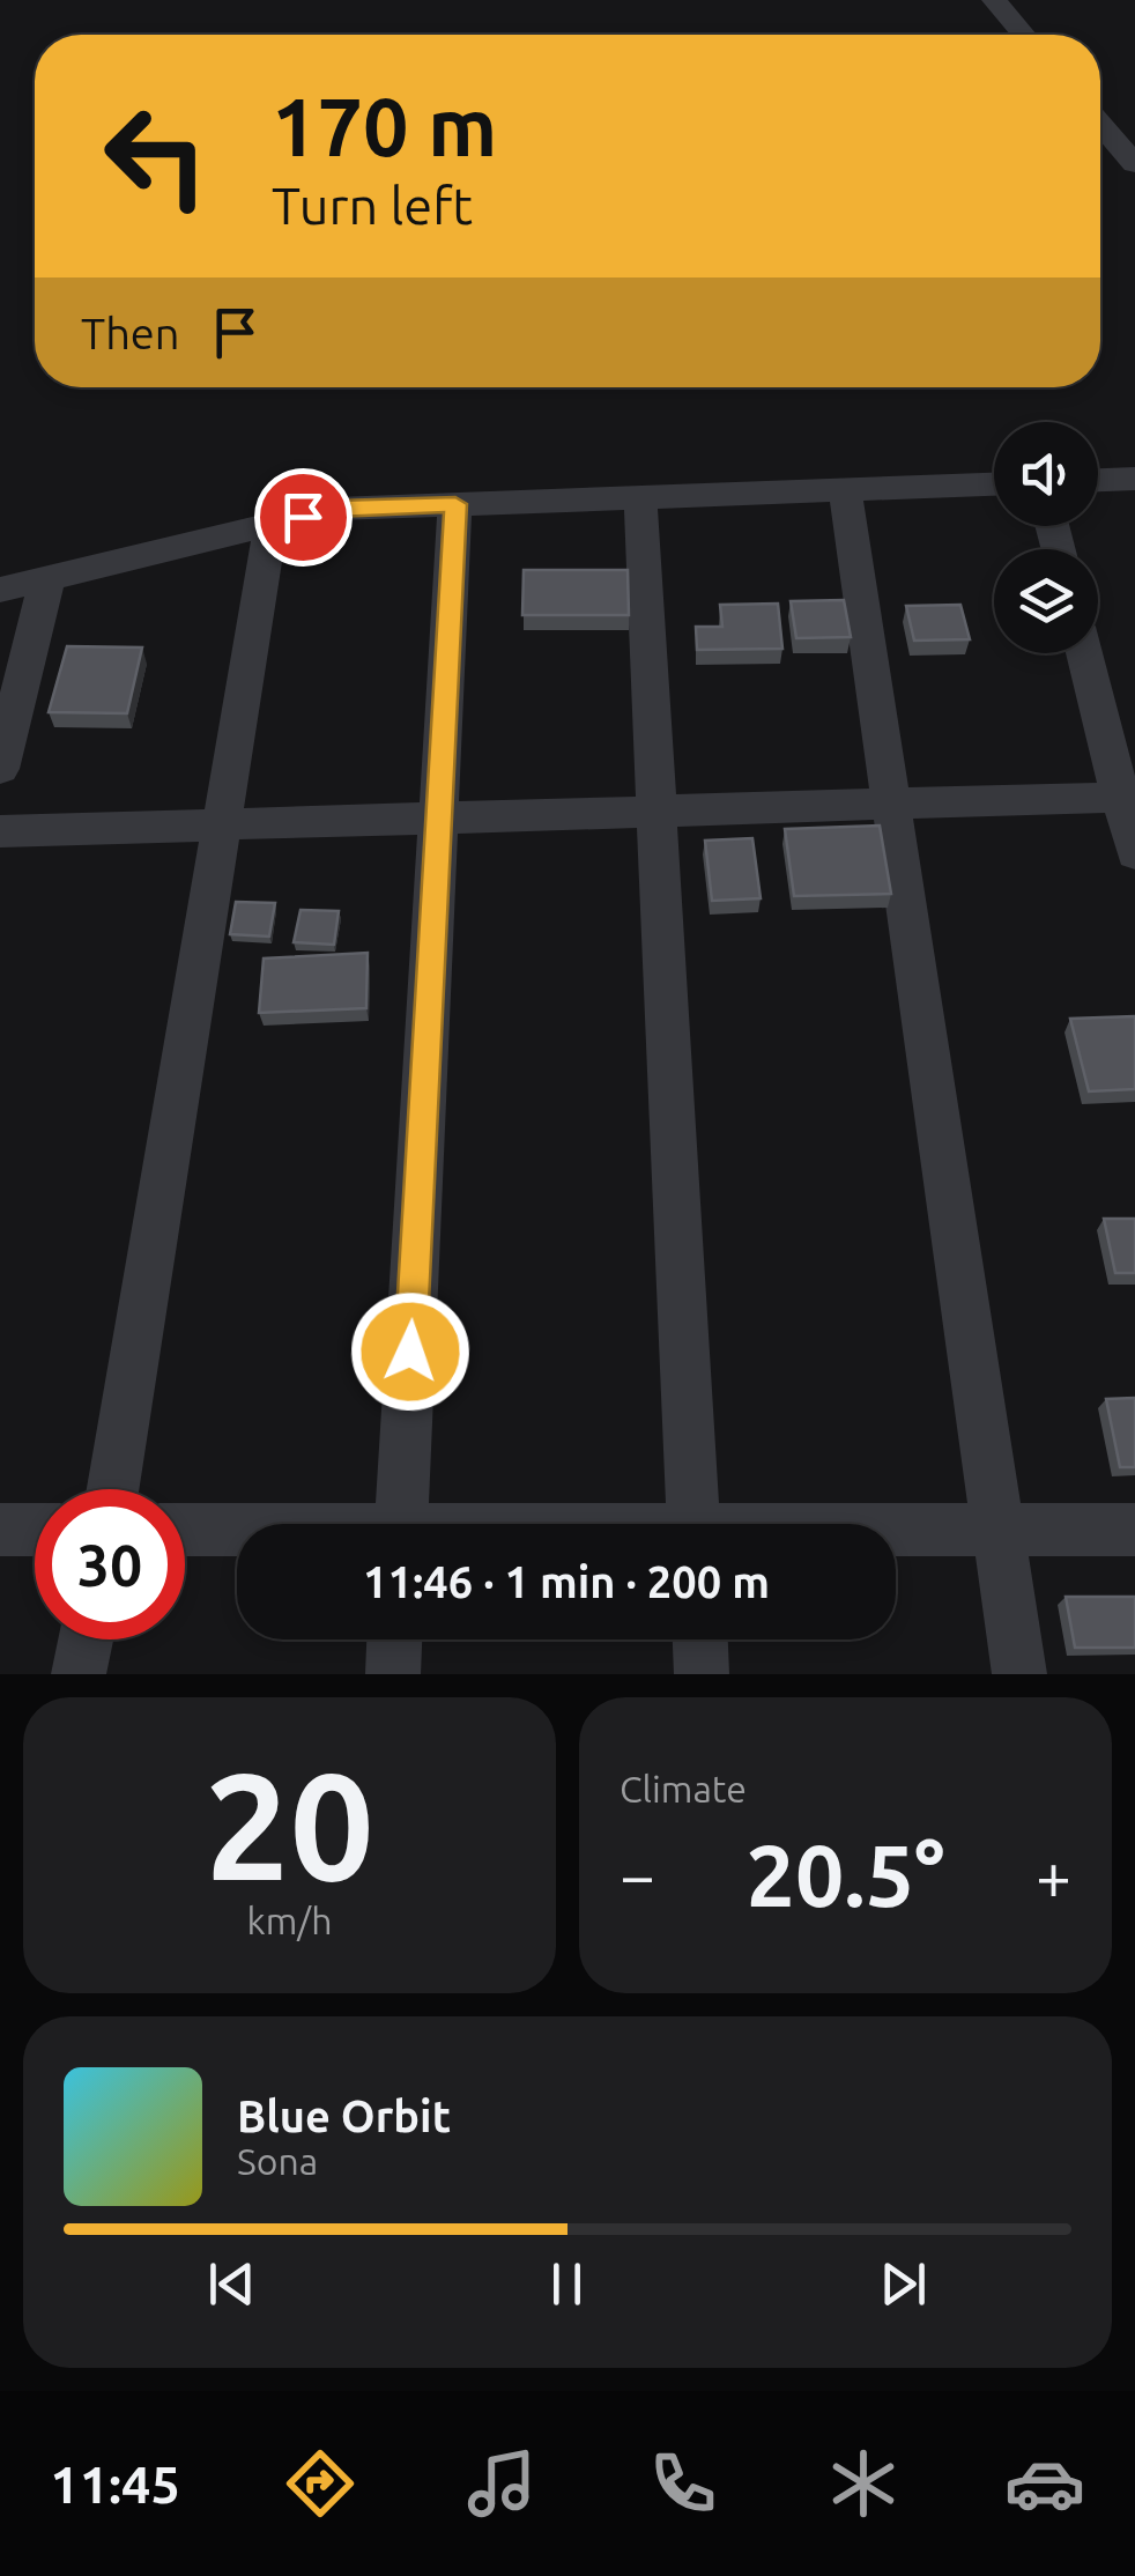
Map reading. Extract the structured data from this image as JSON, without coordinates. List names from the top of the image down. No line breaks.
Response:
{"page":{"turn":["170 m","Turn left"],"then":"Then","limit":"30","trip":"11:46 · 1 min · 200 m","tile":[["20","km/h"],"Climate"],"heat":["−","20.5°","+"],"song":["Blue Orbit","Sona"],"tabs":"11:45"}}
